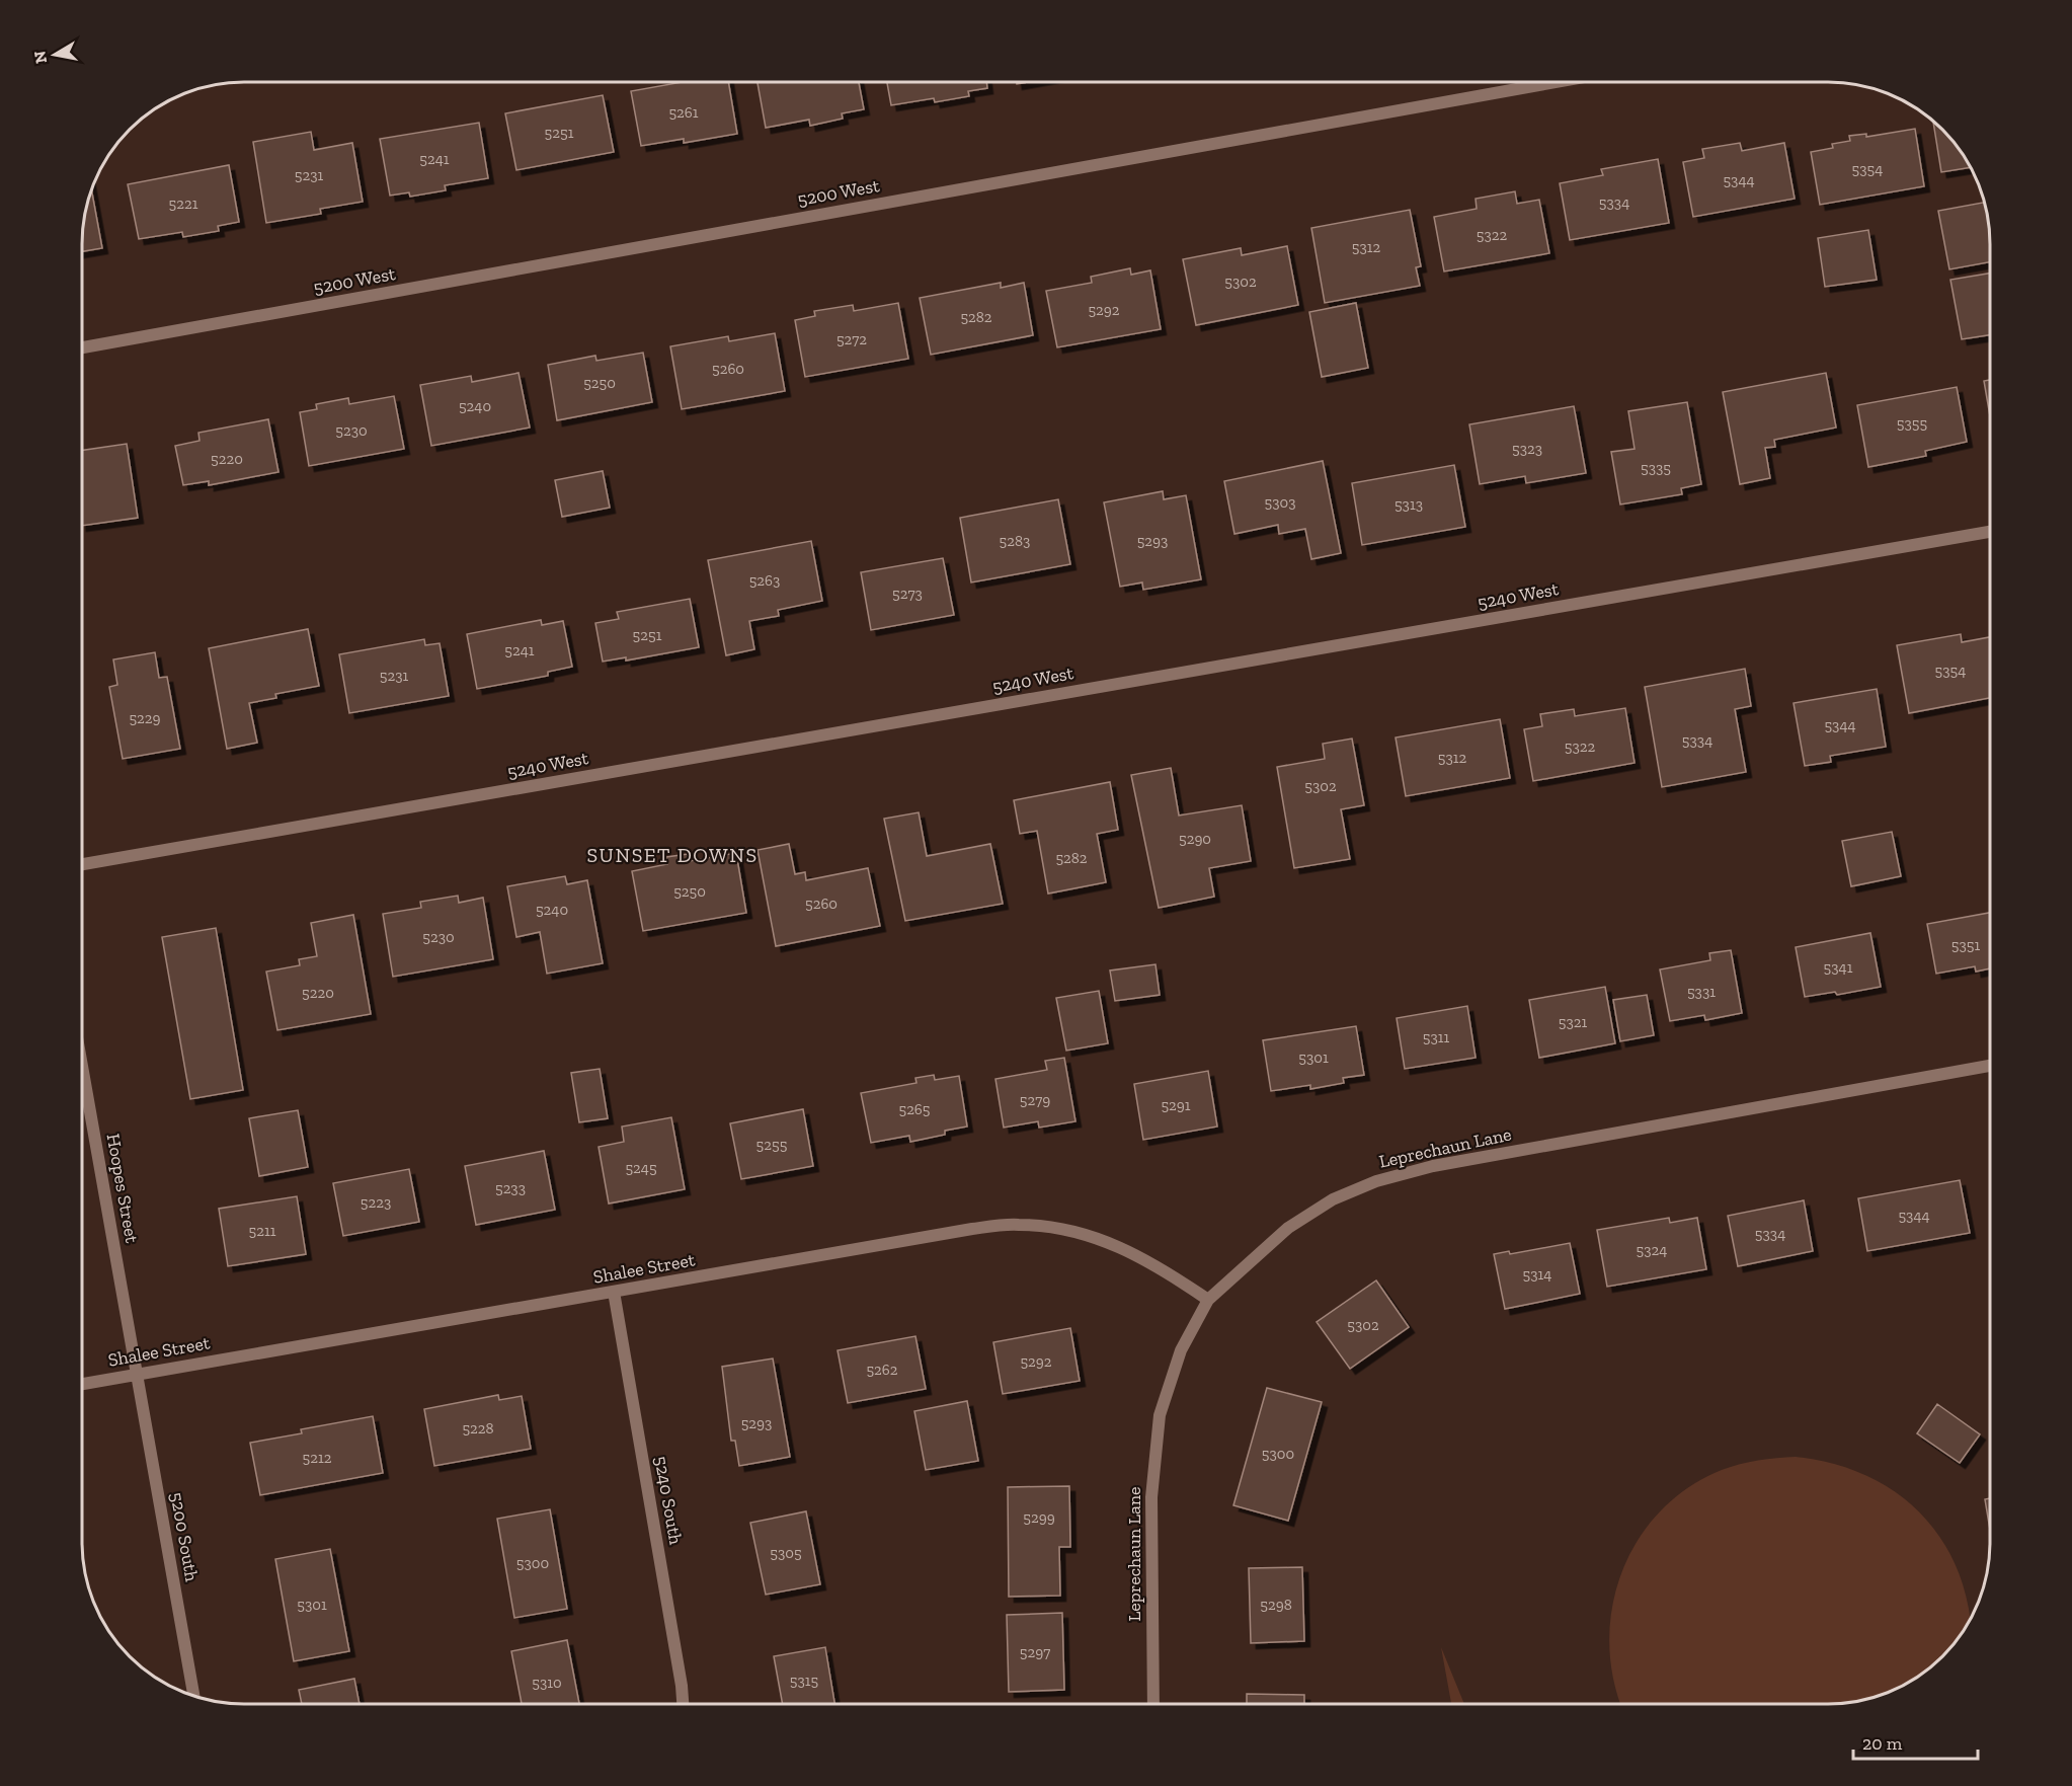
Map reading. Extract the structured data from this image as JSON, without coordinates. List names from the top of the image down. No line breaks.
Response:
{"streets":{"street":["5200 West","5240 West","Leprechaun Lane","Hoopes Street","Shalee Street","5240 South","5200 South"]},"crossings":[["Leprechaun Lane","Shalee Street"],["Hoopes Street","Shalee Street"],["Hoopes Street","5200 South"],["Shalee Street","5240 South"],["Shalee Street","5200 South"]],"districts":["SUNSET DOWNS"],"house_numbers":["5261","5251","5241","5354","5231","5344","5334","5221","5322","5312","5302","5292","5282","5272","5260","5250","5240","5355","5230","5323","5220","5335","5303","5313","5283","5293","5263","5273","5251","5241","5354","5231","5229","5344","5334","5322","5312","5302","5290","5282","5250","5260","5240","5230","5351","5341","5331","5220","5321","5311","5301","5279","5291","5265","5255","5245","5233","5223","5344","5211","5334","5324","5314","5302","5292","5262","5293","5228","5300","5212","5299","5305","5300","5301","5298","5297","5315","5310"],"scale_bar":"20 m","north":"left"}
